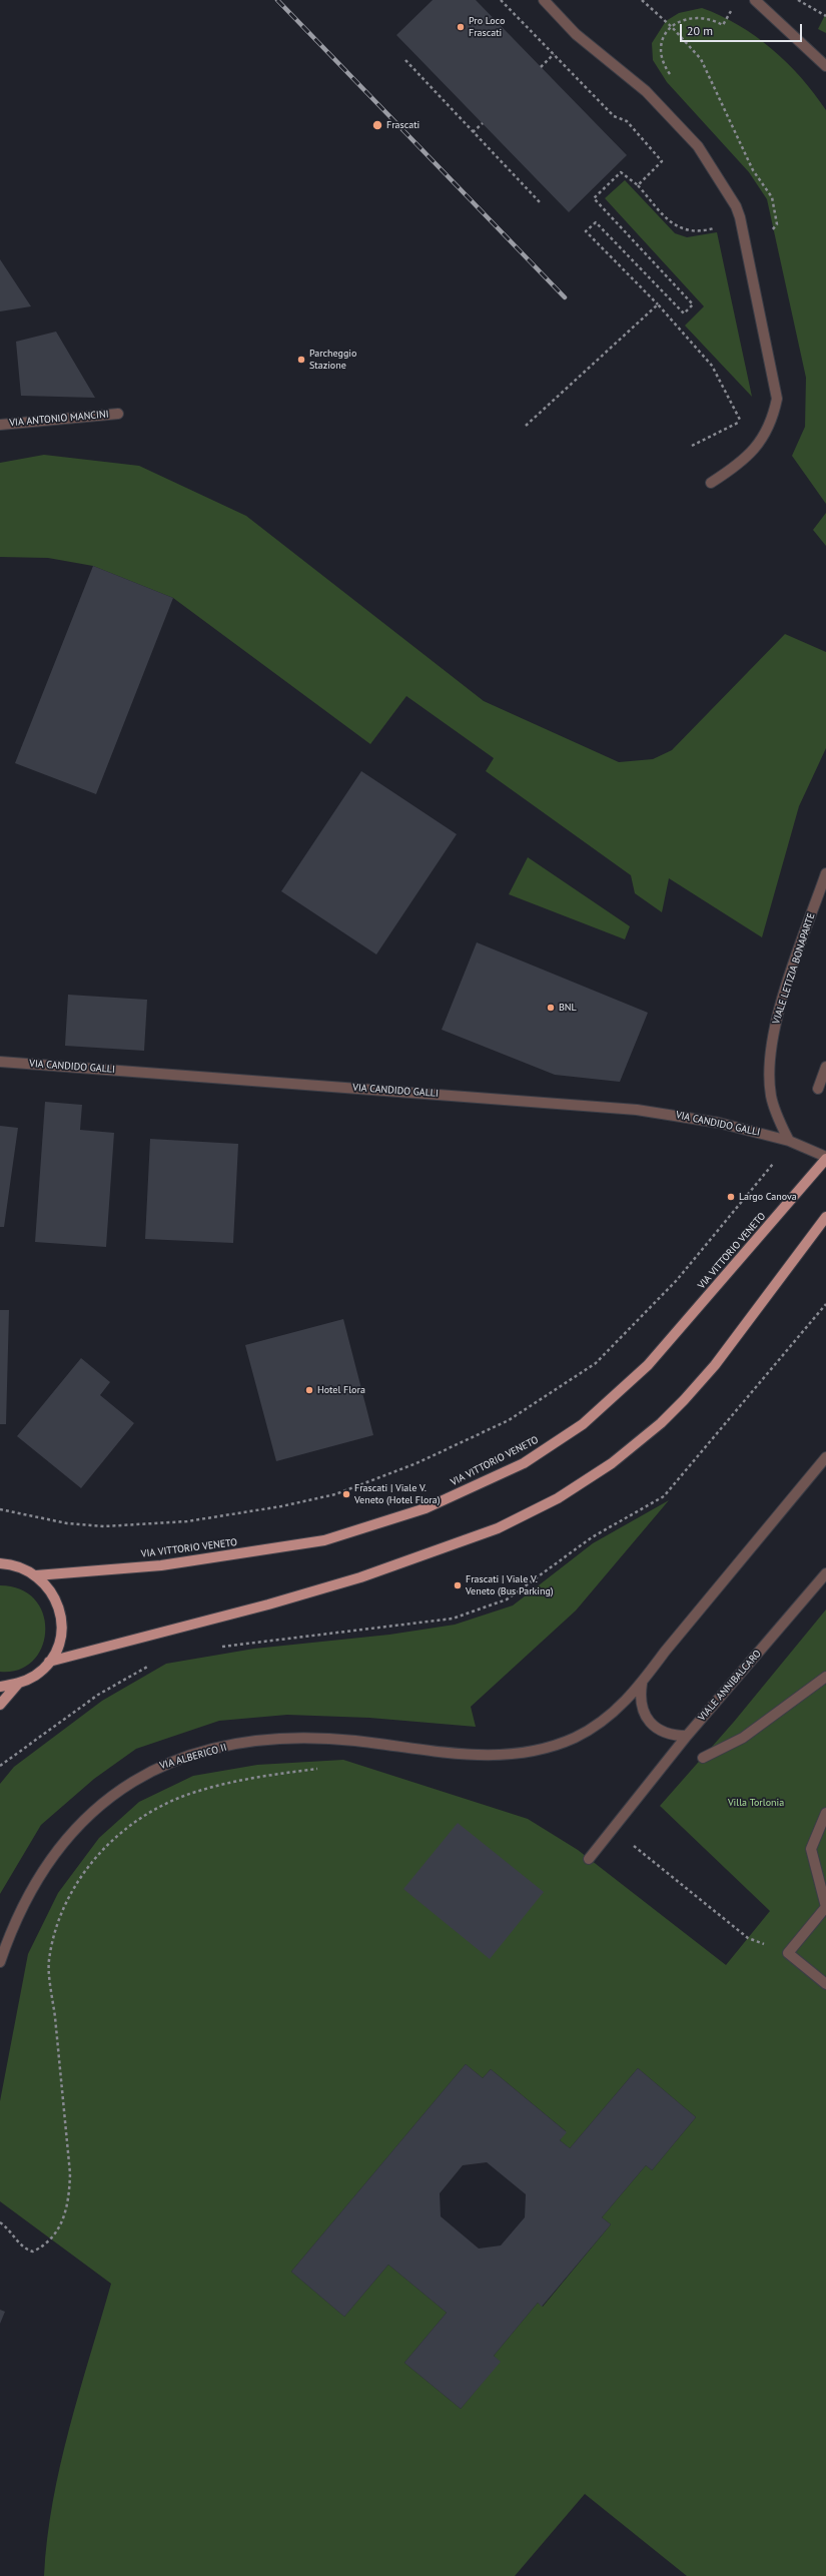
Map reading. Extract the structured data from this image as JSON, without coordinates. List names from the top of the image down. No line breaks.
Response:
{"streets":{"main road":["VIA VITTORIO VENETO"],"street":["VIA ANTONIO MANCINI","VIALE LETIZIA BONAPARTE","VIA CANDIDO GALLI","VIALE ANNIBALCARO","VIA ALBERICO II"]},"crossings":[["VIALE LETIZIA BONAPARTE","VIA CANDIDO GALLI"]],"parks":["Villa Torlonia"],"places":["Pro Loco Frascati","Frascati","Parcheggio Stazione","BNL","Largo Canova","Hotel Flora","Frascati | Viale V. Veneto (Hotel Flora)","Frascati | Viale V. Veneto (Bus Parking)"],"scale_bar":"20 m"}
